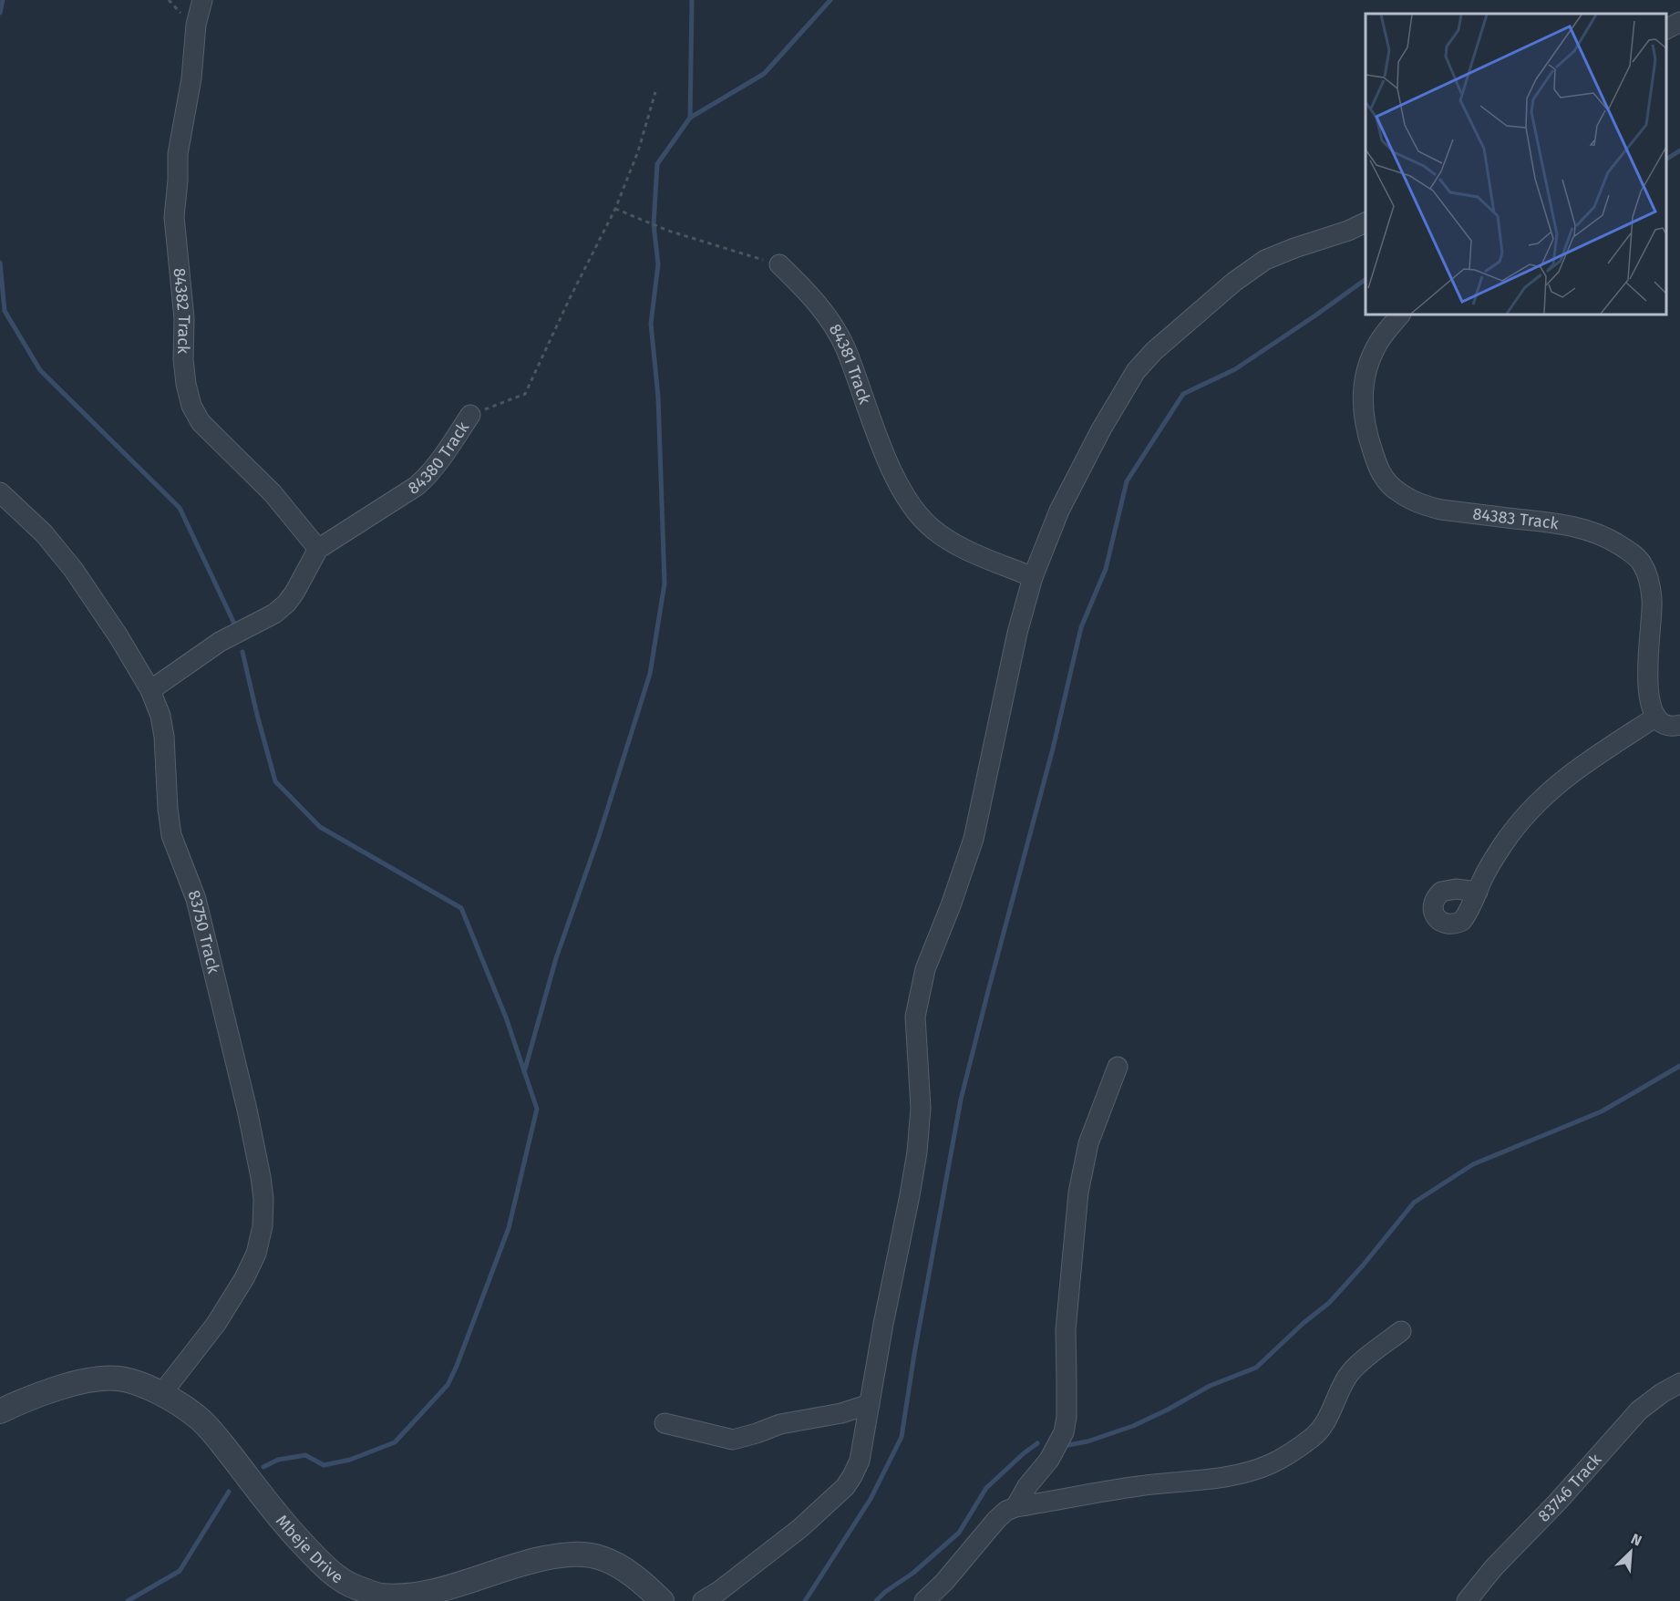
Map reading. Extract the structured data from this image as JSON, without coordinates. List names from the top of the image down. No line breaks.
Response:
{"streets":{"street":["84382 Track","84381 Track","84380 Track","84383 Track","83750 Track","83746 Track","Mbeje Drive"]},"crossings":[["84382 Track","84380 Track"],["84380 Track","83750 Track"],["83750 Track","Mbeje Drive"]],"north":"top right"}
